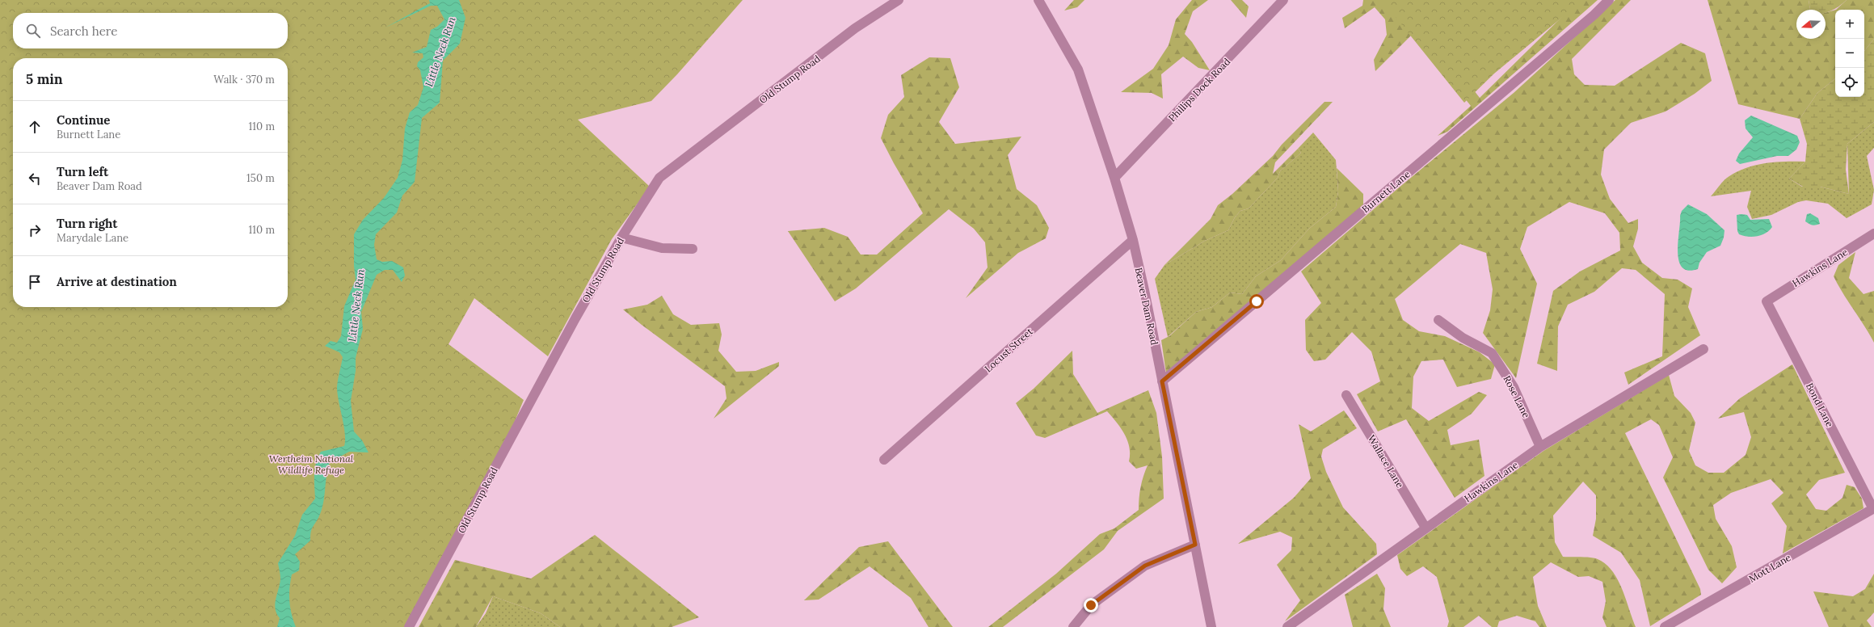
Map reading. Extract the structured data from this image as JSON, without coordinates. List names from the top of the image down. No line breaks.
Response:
{"streets":{"street":["Old Stump Road","Phillips Dock Road","Burnett Lane","Hawkins Lane","Beaver Dam Road","Locust Street","Rose Lane","Bond Lane","Wallace Lane","Mott Lane"]},"crossings":[["Phillips Dock Road","Beaver Dam Road"],["Burnett Lane","Beaver Dam Road"],["Hawkins Lane","Rose Lane"],["Hawkins Lane","Bond Lane"],["Hawkins Lane","Wallace Lane"],["Beaver Dam Road","Locust Street"],["Bond Lane","Mott Lane"]],"water":["Little Neck Run"],"parks":["Wertheim National Wildlife Refuge"],"north":"left","page":{"map_buttons":["+","−"],"search":"Search here","heading":["5 min","Walk · 370 m"],"list":[["Continue","Burnett Lane","110 m"],["Turn left","Beaver Dam Road","150 m"],["Turn right","Marydale Lane","110 m"],"Arrive at destination"]}}
